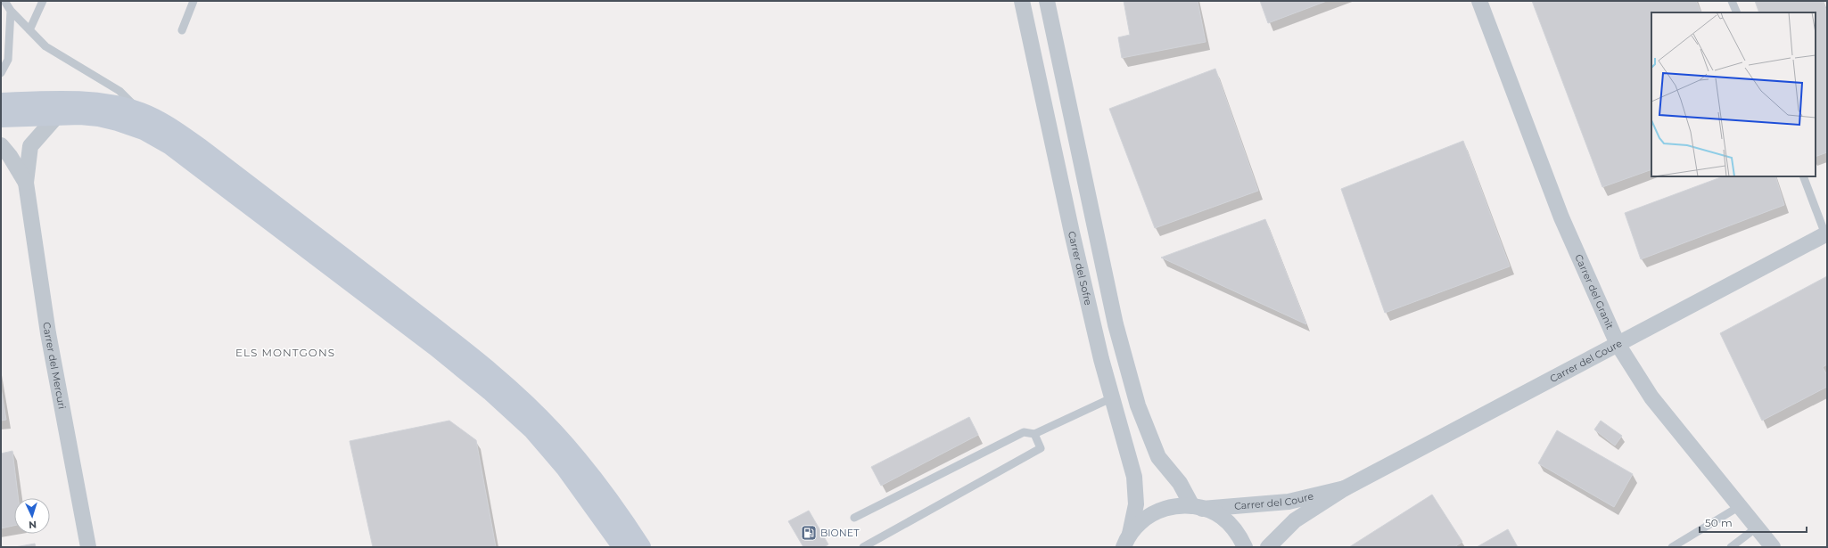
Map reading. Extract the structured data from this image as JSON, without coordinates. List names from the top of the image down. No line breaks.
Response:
{"streets":{"street":["Carrer del Sofre","Carrer del Granit","Carrer del Coure","Carrer del Mercuri"]},"crossings":[["Carrer del Sofre","Carrer del Coure"],["Carrer del Granit","Carrer del Coure"]],"districts":["ELS MONTGONS"],"places":{"fuel station":["BIONET"]},"scale_bar":"50 m","north":"bottom"}
